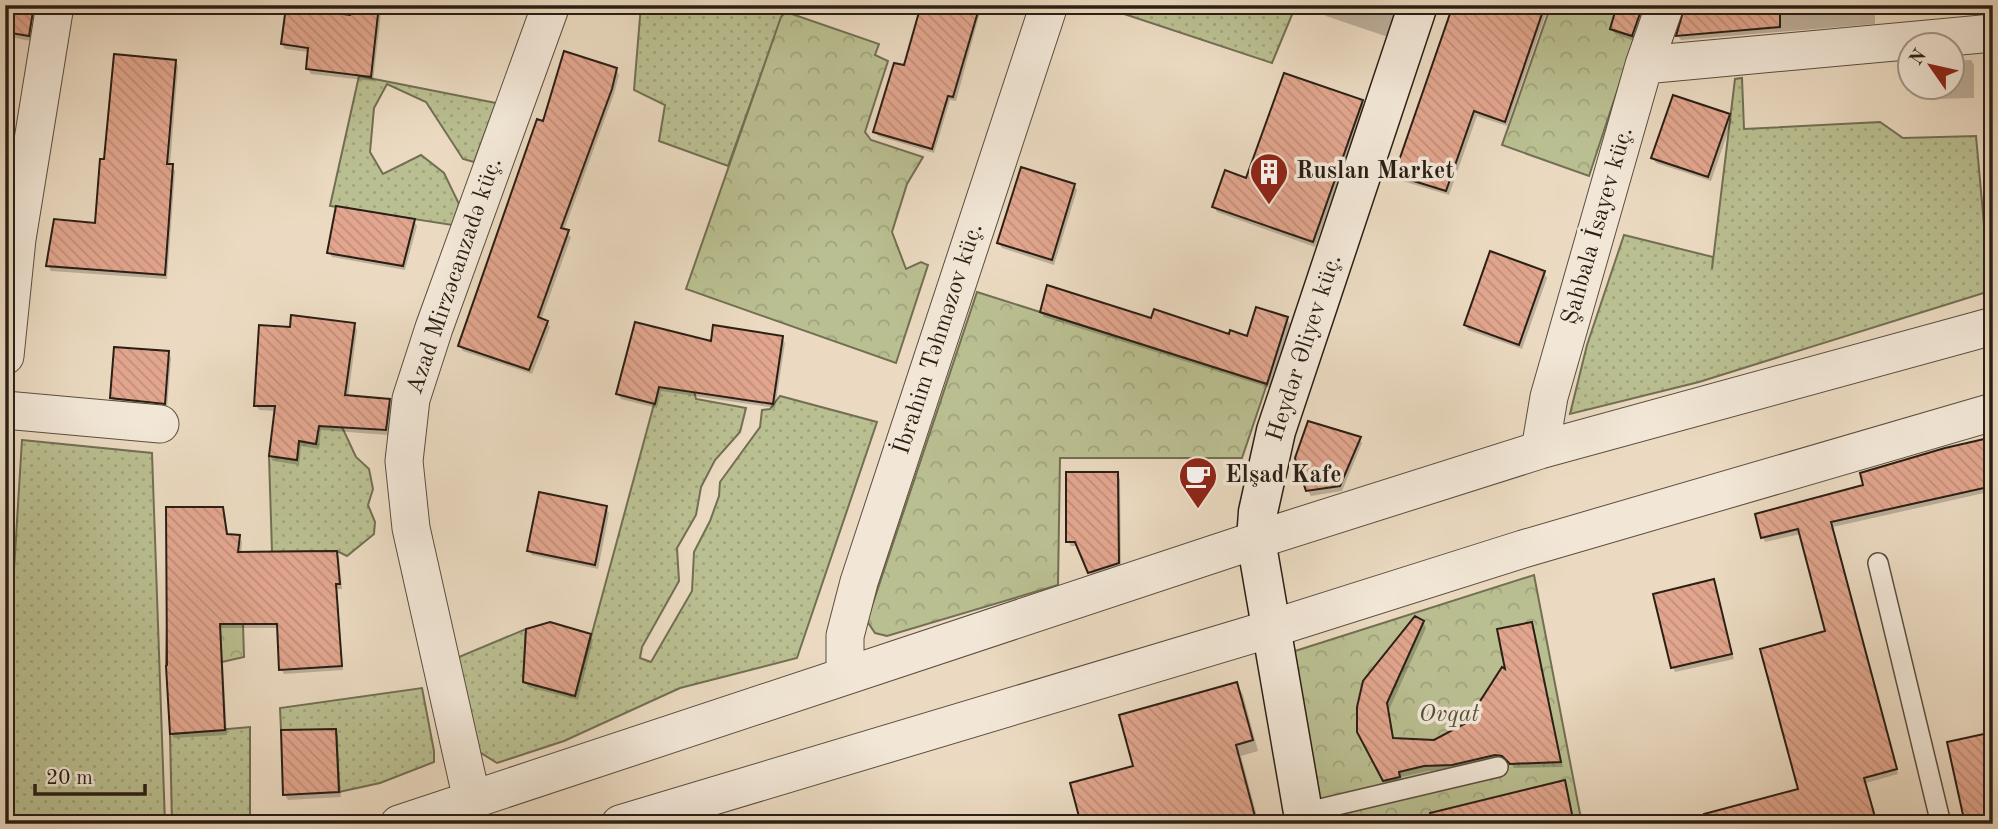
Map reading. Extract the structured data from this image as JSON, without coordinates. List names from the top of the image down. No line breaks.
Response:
{"streets":{"street":["Şahbala İsayev küç.","Azad Mirzəcanzadə küç.","İbrahim Təhməzov küç.","Heydər Əliyev küç."]},"parks":["Ovqat"],"places":{"building":["Ruslan Market"],"cafe":["Elşad Kafe"]},"scale_bar":"20 m","north":"top left"}
